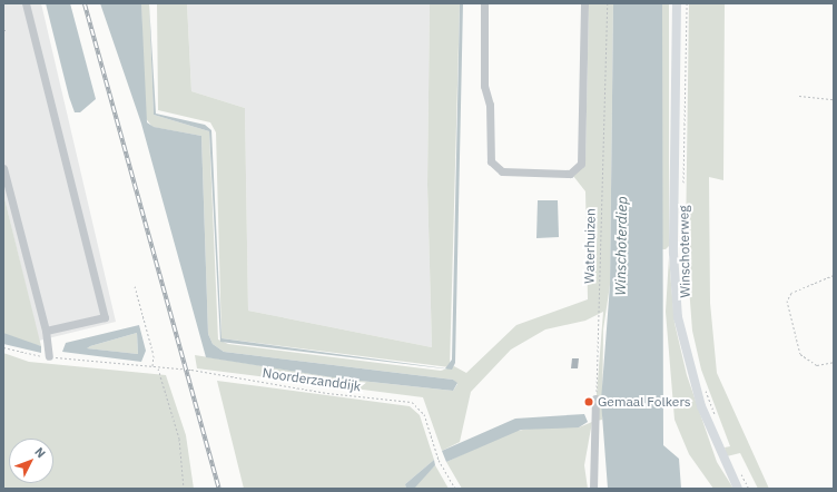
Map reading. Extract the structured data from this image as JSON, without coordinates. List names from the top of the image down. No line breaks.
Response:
{"streets":{"main road":["Winschoterweg"],"path":["Waterhuizen","Noorderzanddijk"]},"water":["Winschoterdiep"],"places":["Gemaal Folkers"],"north":"top right"}
